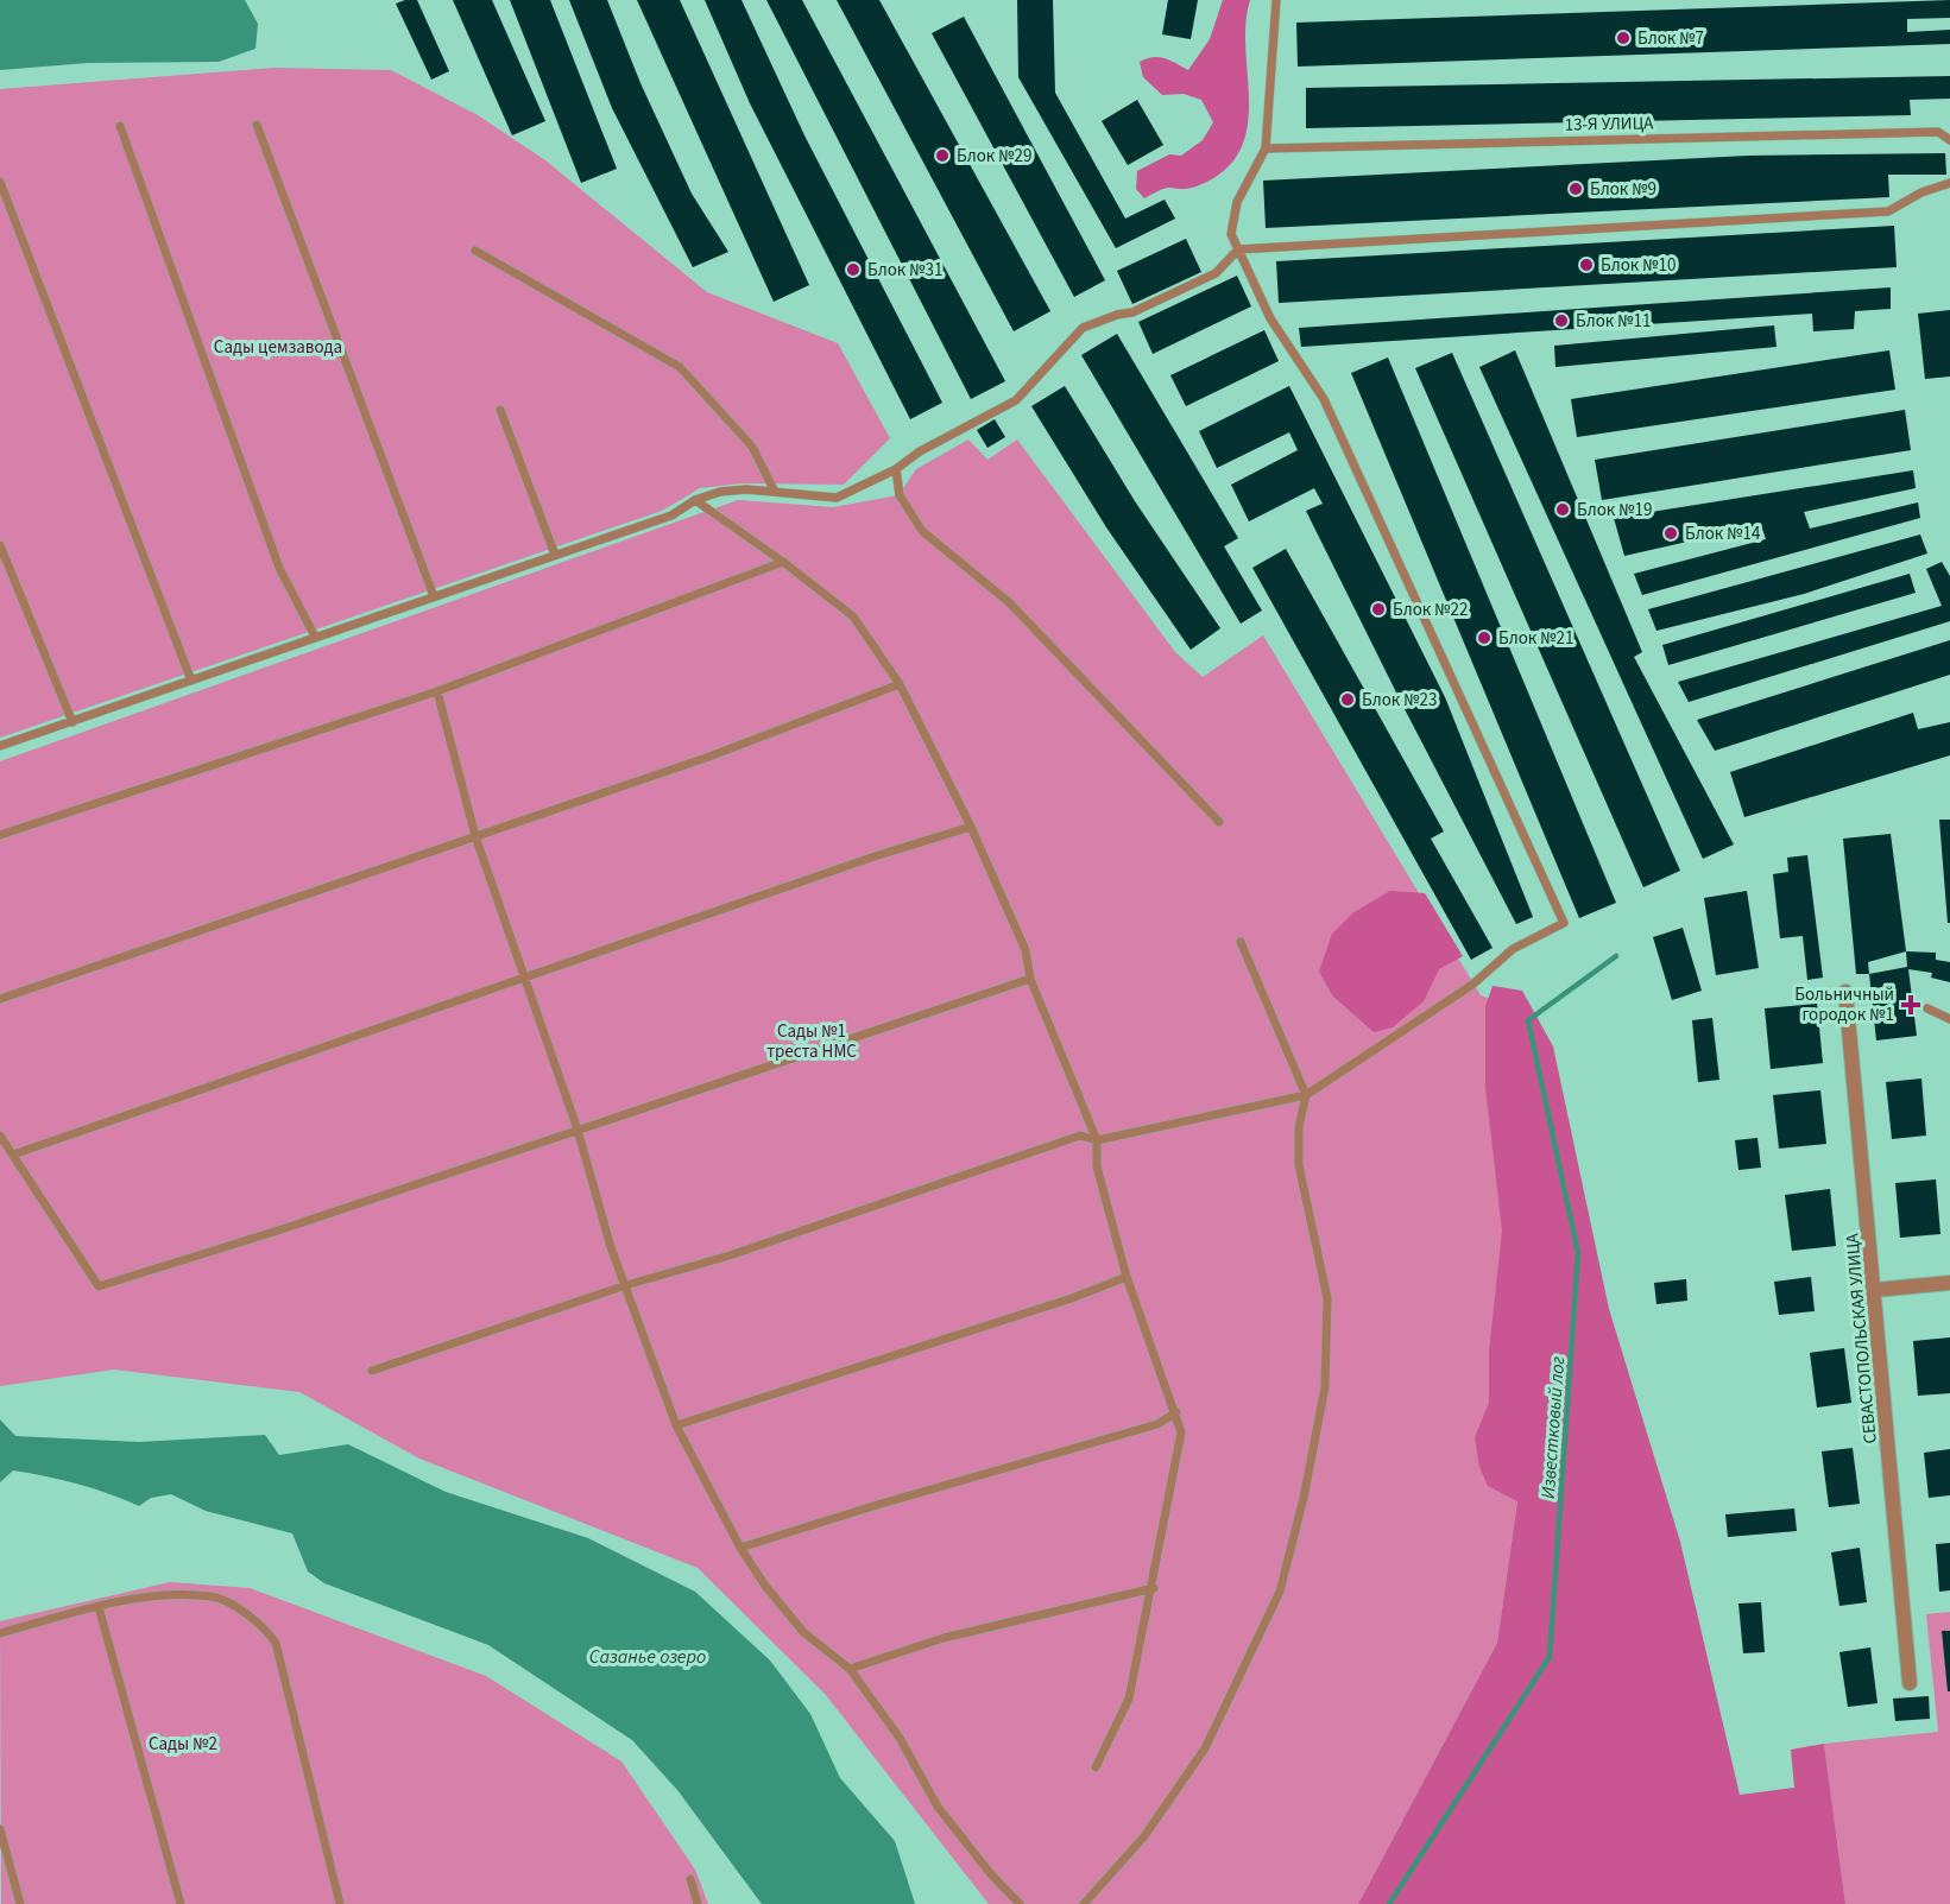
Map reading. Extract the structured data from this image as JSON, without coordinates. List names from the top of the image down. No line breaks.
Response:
{"streets":{"street":["СЕВАСТОПОЛЬСКАЯ УЛИЦА"],"lane":["13-Я УЛИЦА"]},"water":["Известковый лог","Сазанье озеро"],"parks":["Сады цемзавода","Сады №1 треста НМС","Сады №2"],"places":{"other":["Блок №7","Блок №29","Блок №9","Блок №10","Блок №31","Блок №11","Блок №19","Блок №14","Блок №22","Блок №21","Блок №23"],"health":["Больничный городок №1"]}}
